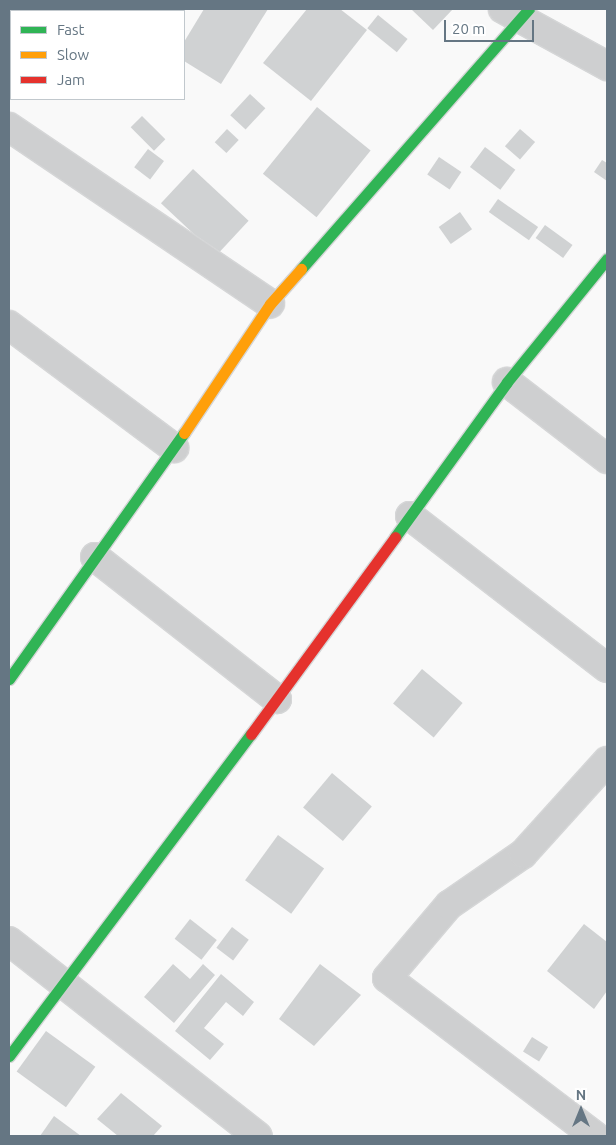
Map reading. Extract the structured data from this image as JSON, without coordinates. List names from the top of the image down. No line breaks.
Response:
{"legend":["Fast","Slow","Jam"],"scale_bar":"20 m","north":"top"}
